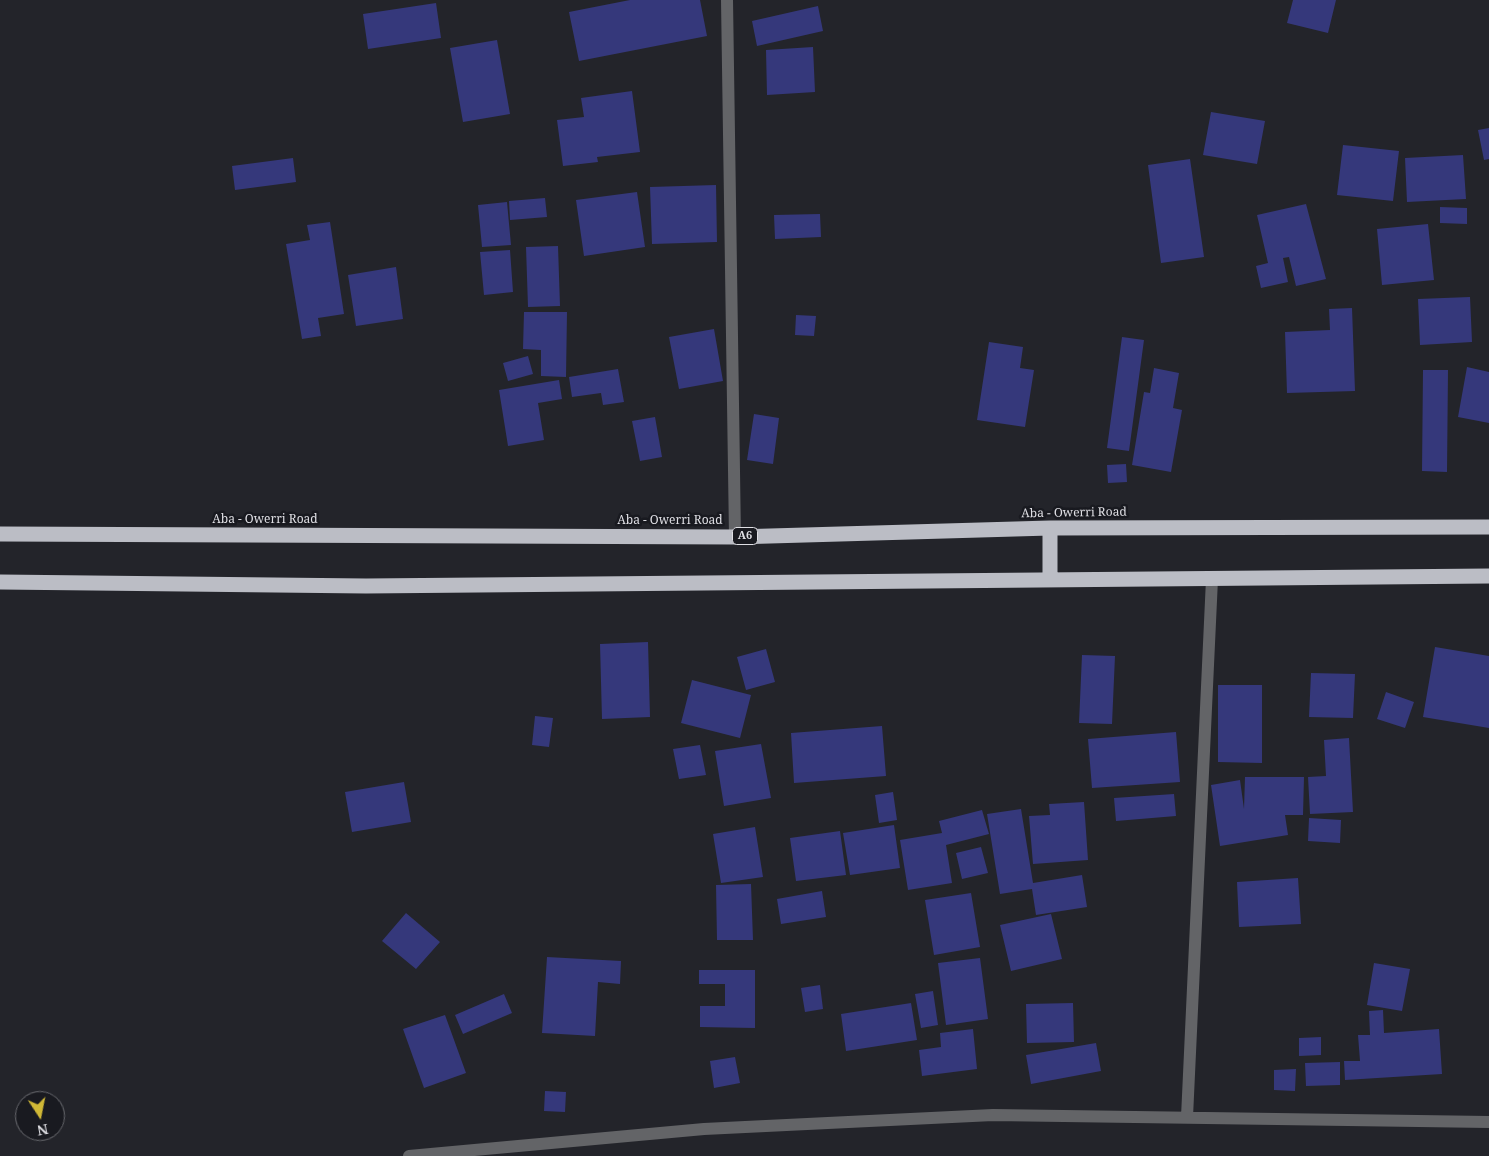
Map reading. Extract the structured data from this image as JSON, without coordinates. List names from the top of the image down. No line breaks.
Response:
{"streets":{"highway":["Aba - Owerri Road","A6"]},"north":"bottom"}
